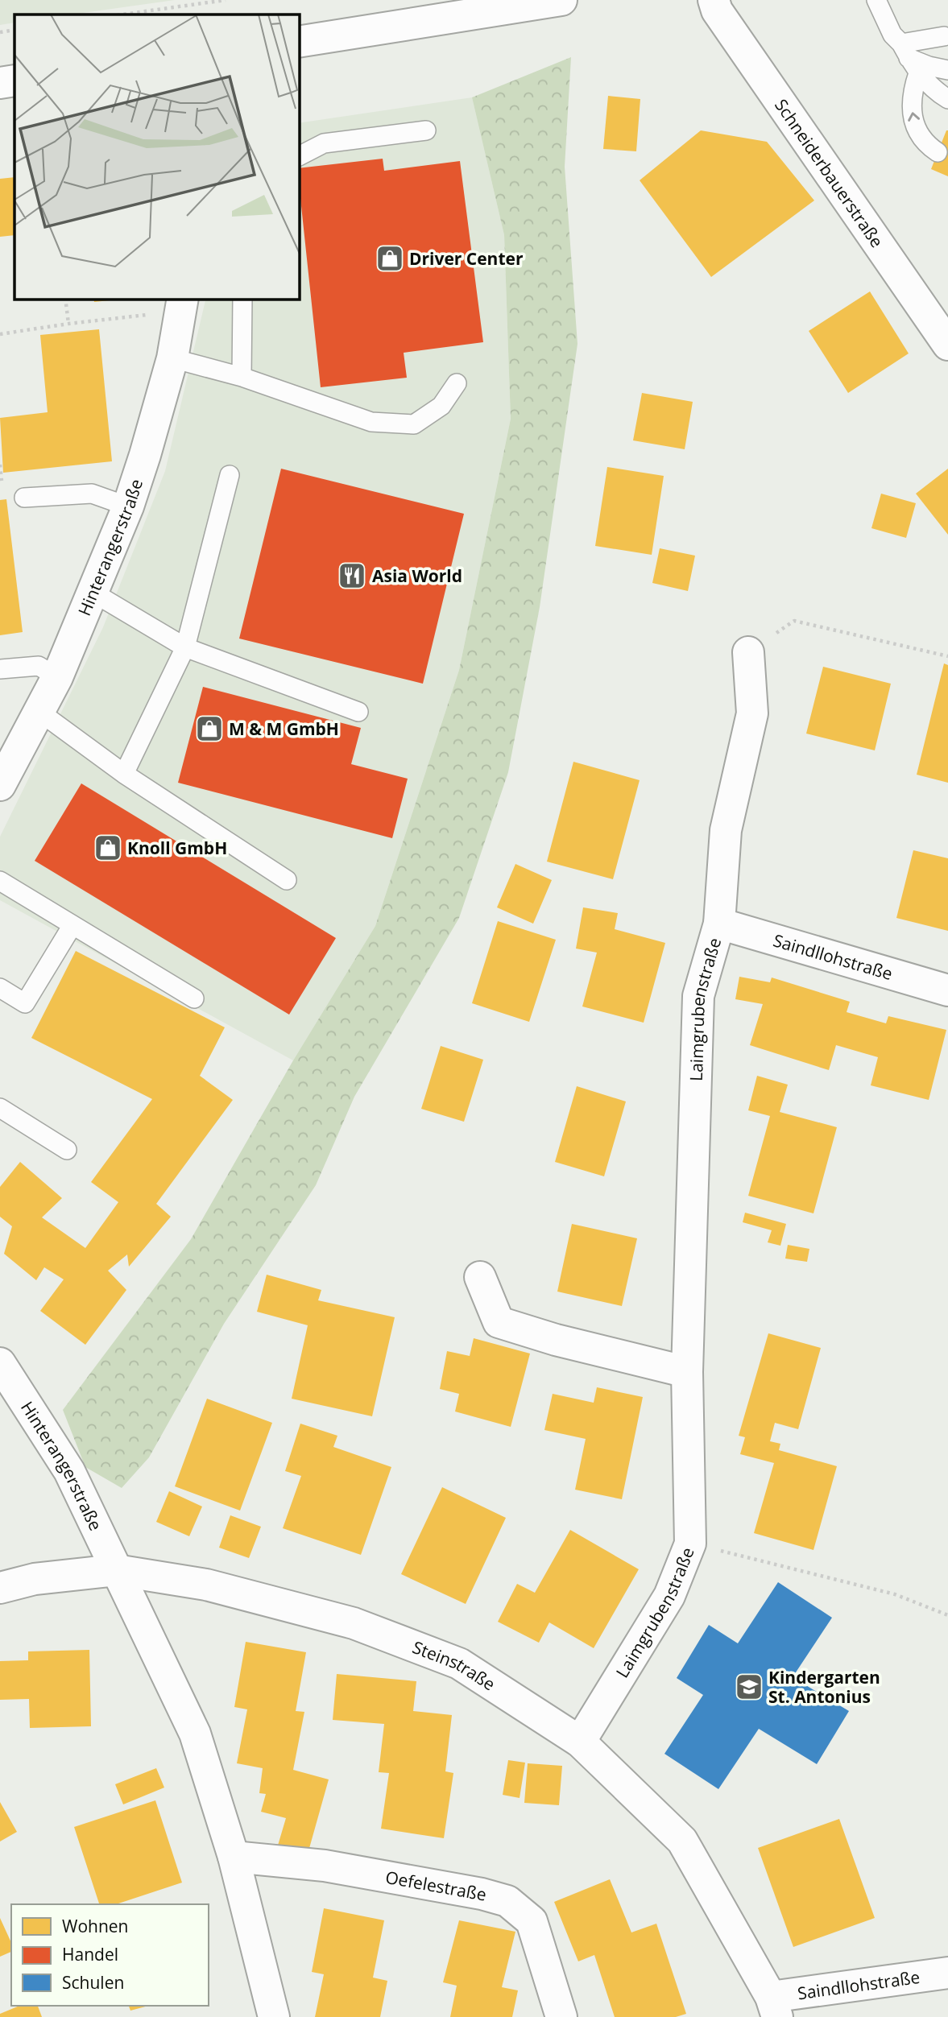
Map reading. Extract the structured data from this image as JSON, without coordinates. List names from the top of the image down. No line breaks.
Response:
{"streets":{"street":["Schneiderbauerstraße","Hinterangerstraße","Saindllohstraße","Laimgrubenstraße","Steinstraße","Oefelestraße"]},"crossings":[["Hinterangerstraße","Steinstraße"],["Saindllohstraße","Laimgrubenstraße"],["Saindllohstraße","Steinstraße"],["Laimgrubenstraße","Steinstraße"]],"places":{"shop":["Driver Center","M & M GmbH","Knoll GmbH"],"restaurant":["Asia World"],"school or university":["Kindergarten St. Antonius"]},"legend":["Wohnen","Handel","Schulen"]}
